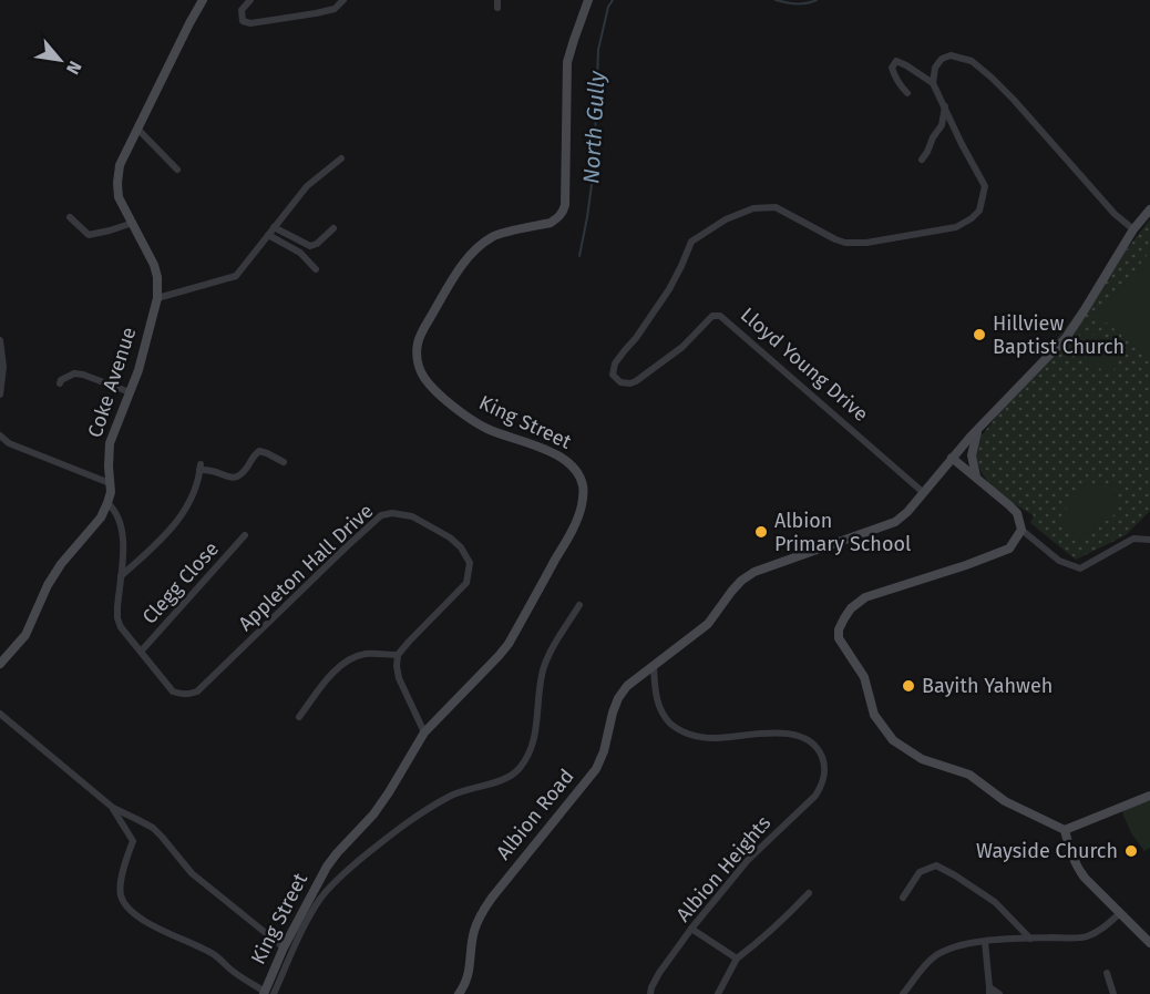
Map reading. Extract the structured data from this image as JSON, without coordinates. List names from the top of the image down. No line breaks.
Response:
{"streets":{"street":["Lloyd Young Drive","Coke Avenue","King Street","Appleton Hall Drive","Clegg Close","Albion Road","Albion Heights"]},"crossings":[["Lloyd Young Drive","Albion Road"],["Coke Avenue","Appleton Hall Drive"],["Appleton Hall Drive","Clegg Close"],["Albion Road","Albion Heights"]],"water":["North Gully"],"places":["Hillview Baptist Church","Albion Primary School","Bayith Yahweh","Wayside Church"],"north":"bottom right"}
